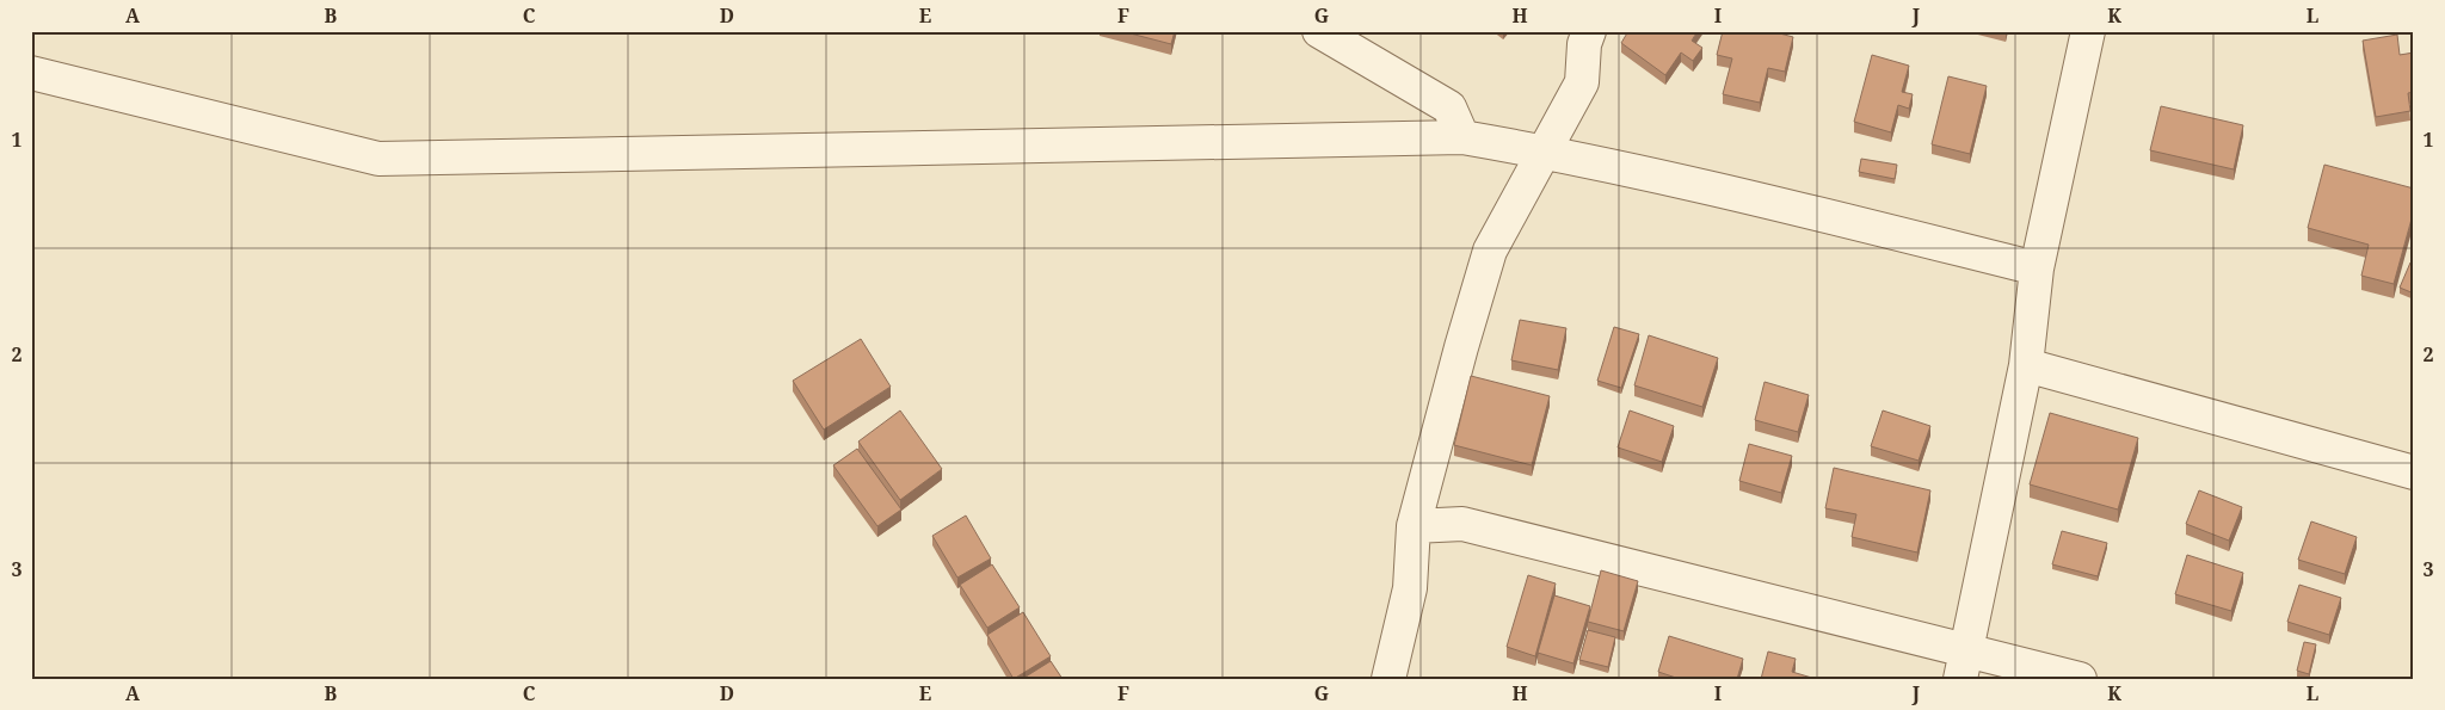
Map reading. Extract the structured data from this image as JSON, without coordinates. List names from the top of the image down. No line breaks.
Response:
{"grid":{"columns":["A","B","C","D","E","F","G","H","I","J","K","L"],"rows":["1","2","3"]}}
